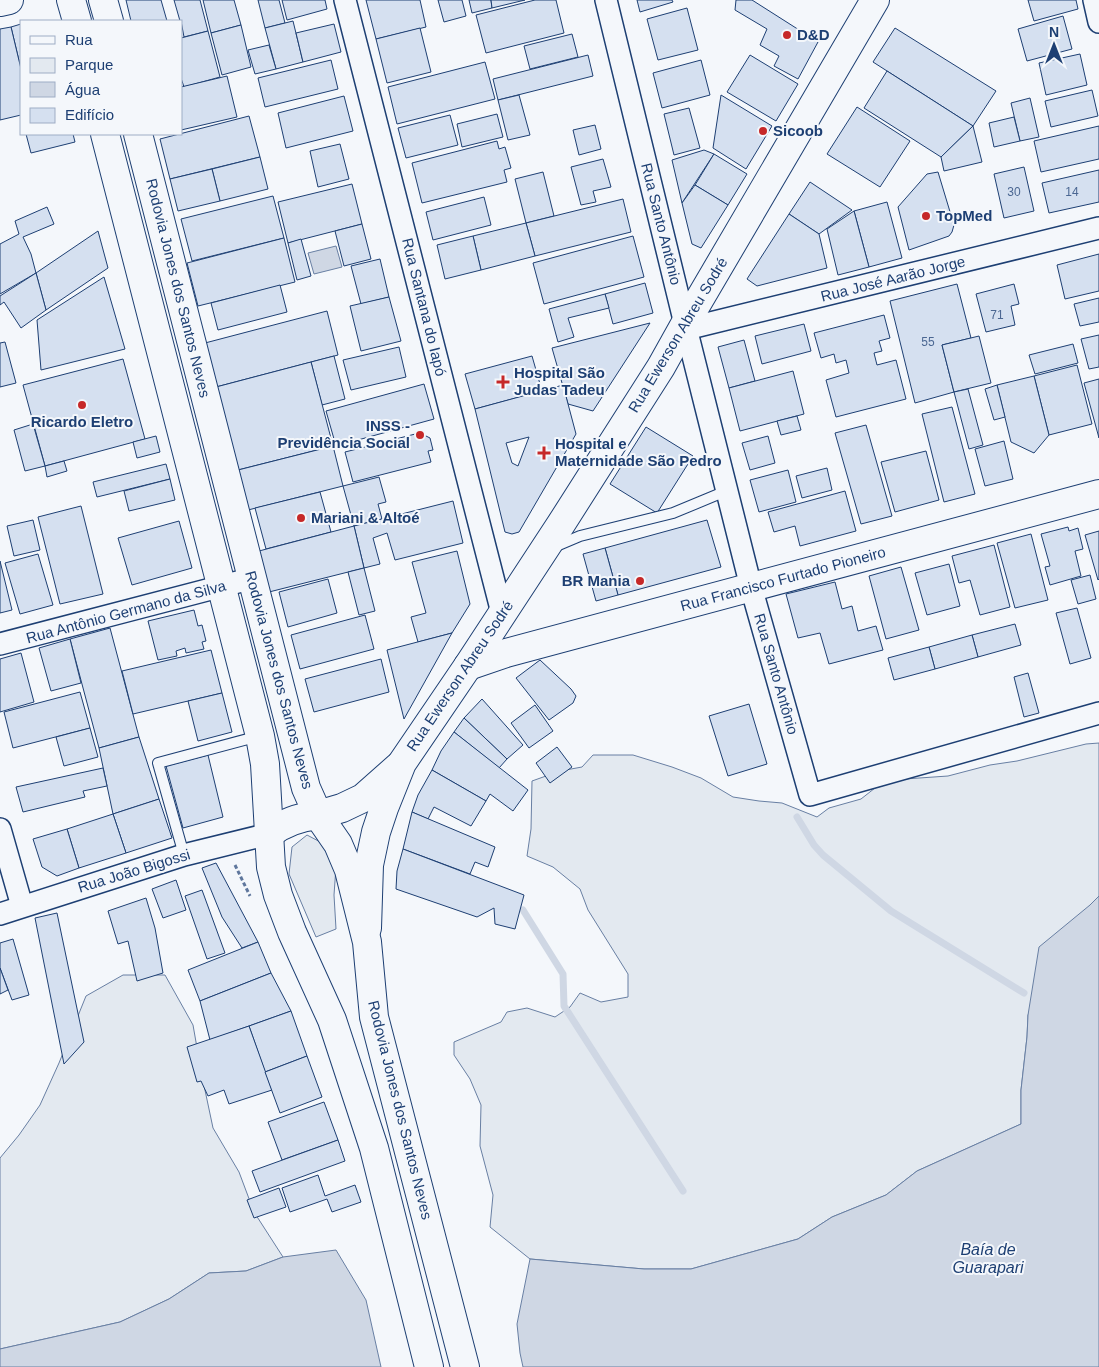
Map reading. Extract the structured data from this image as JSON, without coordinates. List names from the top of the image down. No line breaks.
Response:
{"streets":{"main road":["Rodovia Jones dos Santos Neves","Rua Ewerson Abreu Sodré","Rua Francisco Furtado Pioneiro"],"street":["Rua Santo Antônio","Rua José Aarão Jorge","Rua Santana do Iapó","Rua Antônio Germano da Silva","Rua João Bigossi"]},"crossings":[["Rua Santo Antônio","Rua José Aarão Jorge"],["Rua Santo Antônio","Rua Ewerson Abreu Sodré"],["Rua Santo Antônio","Rua Francisco Furtado Pioneiro"],["Rua José Aarão Jorge","Rua Ewerson Abreu Sodré"],["Rodovia Jones dos Santos Neves","Rua Ewerson Abreu Sodré"],["Rodovia Jones dos Santos Neves","Rua Antônio Germano da Silva"],["Rua Santana do Iapó","Rua Ewerson Abreu Sodré"],["Rua Ewerson Abreu Sodré","Rua Francisco Furtado Pioneiro"],["Rua Ewerson Abreu Sodré","Rua João Bigossi"]],"water":["Baía de Guarapari"],"places":{"other":["D&D","Sicoob","TopMed","Ricardo Eletro","INSS - Previdência Social","Mariani & Altoé","BR Mania"],"health":["Hospital São Judas Tadeu","Hospital e Maternidade São Pedro"]},"house_numbers":["30","14","71","55"],"legend":["Rua","Parque","Água","Edifício"],"north":"top"}
